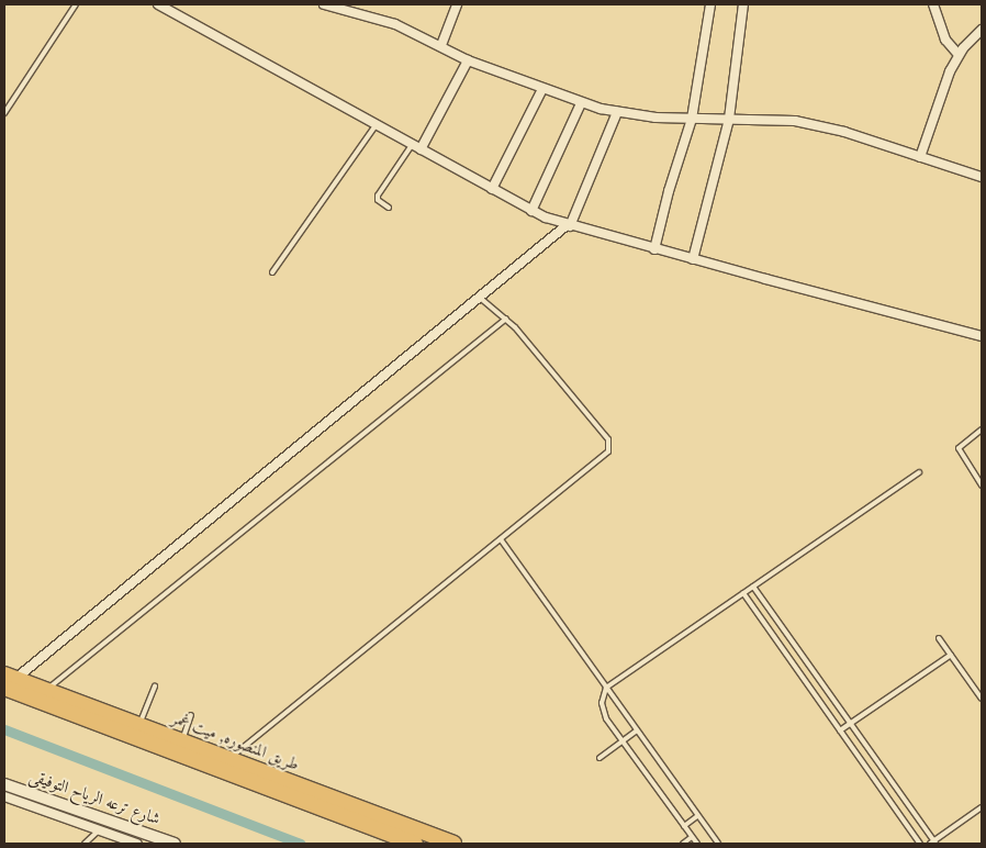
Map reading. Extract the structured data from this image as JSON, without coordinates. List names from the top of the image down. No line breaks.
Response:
{"streets":{"highway":["طريق المنصوره, ميت غمر"],"main road":["شارع ترعه الرياح التوفيقى"]}}
